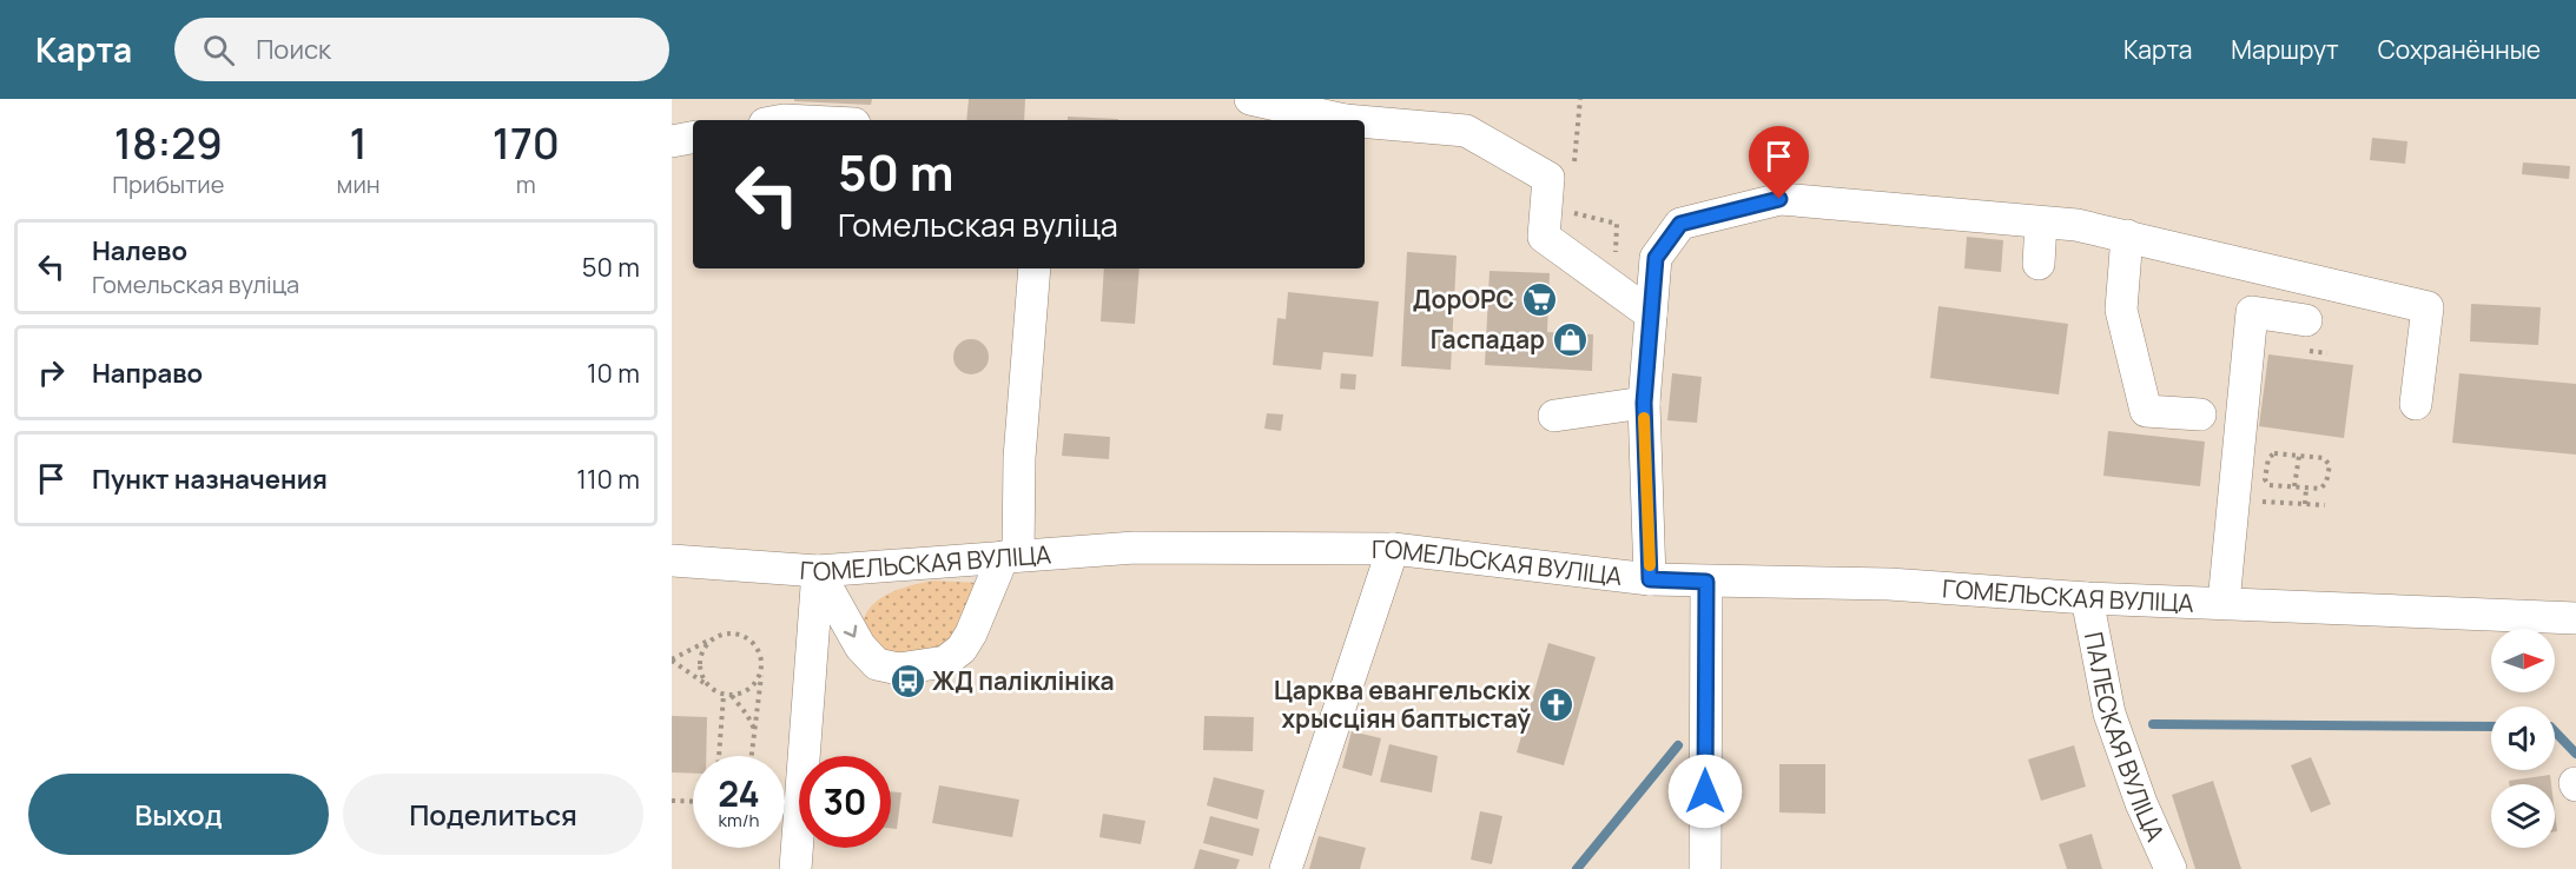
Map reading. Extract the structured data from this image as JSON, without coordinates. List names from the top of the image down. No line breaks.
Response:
{"streets":{"street":["ГОМЕЛЬСКАЯ ВУЛІЦА","ПАЛЕСКАЯ ВУЛІЦА"]},"crossings":[["ГОМЕЛЬСКАЯ ВУЛІЦА","ПАЛЕСКАЯ ВУЛІЦА"]],"places":{"supermarket":["ДорОРС"],"shop":["Гаспадар"],"bus stop":["ЖД паліклініка"],"church":["Царква евангельскіх хрысціян баптыстаў"]},"north":"right","page":{"header":"Карта","search":"Поиск","nav":["Карта","Маршрут","Сохранённые"],"eta":["18:29","Прибытие","1","мин","170","m"],"turn":["50 m","Гомельская вуліца"],"list":[{"name":"Налево","note":"Гомельская вуліца","value":"50 m"},{"name":"Направо","value":"10 m"},{"name":"Пункт назначения","value":"110 m"}],"speed":"24 km/h","limit":"30","buttons":["Выход","Поделиться"]}}
